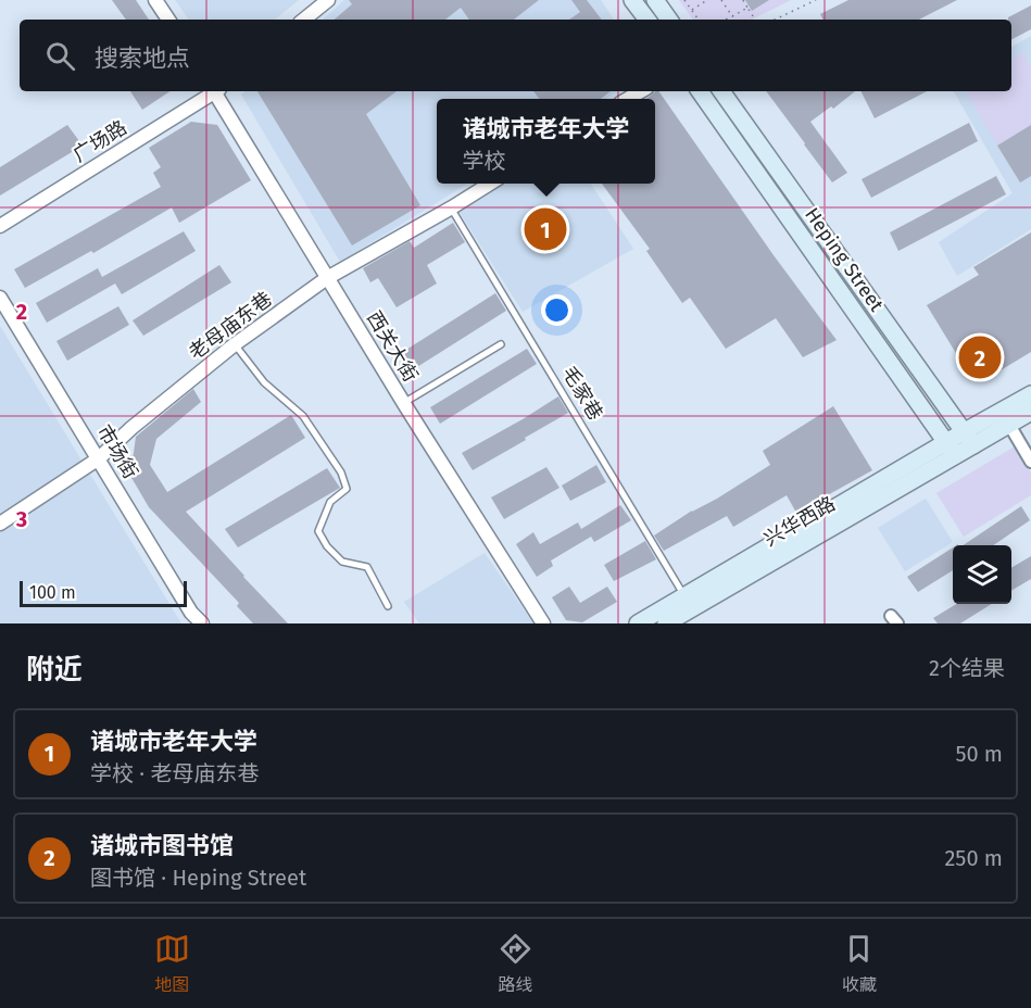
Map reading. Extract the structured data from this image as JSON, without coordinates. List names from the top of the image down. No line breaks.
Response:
{"streets":{"main road":["Heping Street","兴华西路"],"street":["广场路","老母庙东巷","西关大街","市场街"],"lane":["毛家巷"]},"crossings":[["Heping Street","兴华西路"],["老母庙东巷","西关大街"],["老母庙东巷","毛家巷"],["老母庙东巷","市场街"]],"scale_bar":"100 m","page":{"search":"搜索地点","popup":["诸城市老年大学","学校"],"pins":["1","2"],"scale":"100 m","heading":["附近","2个结果"],"list":[{"mark":"1","name":"诸城市老年大学","note":"学校 · 老母庙东巷","value":"50 m"},{"mark":"2","name":"诸城市图书馆","note":"图书馆 · Heping Street","value":"250 m"}],"nav":["地图","路线","收藏"]},"grid":{"rows":["2","3"]}}
